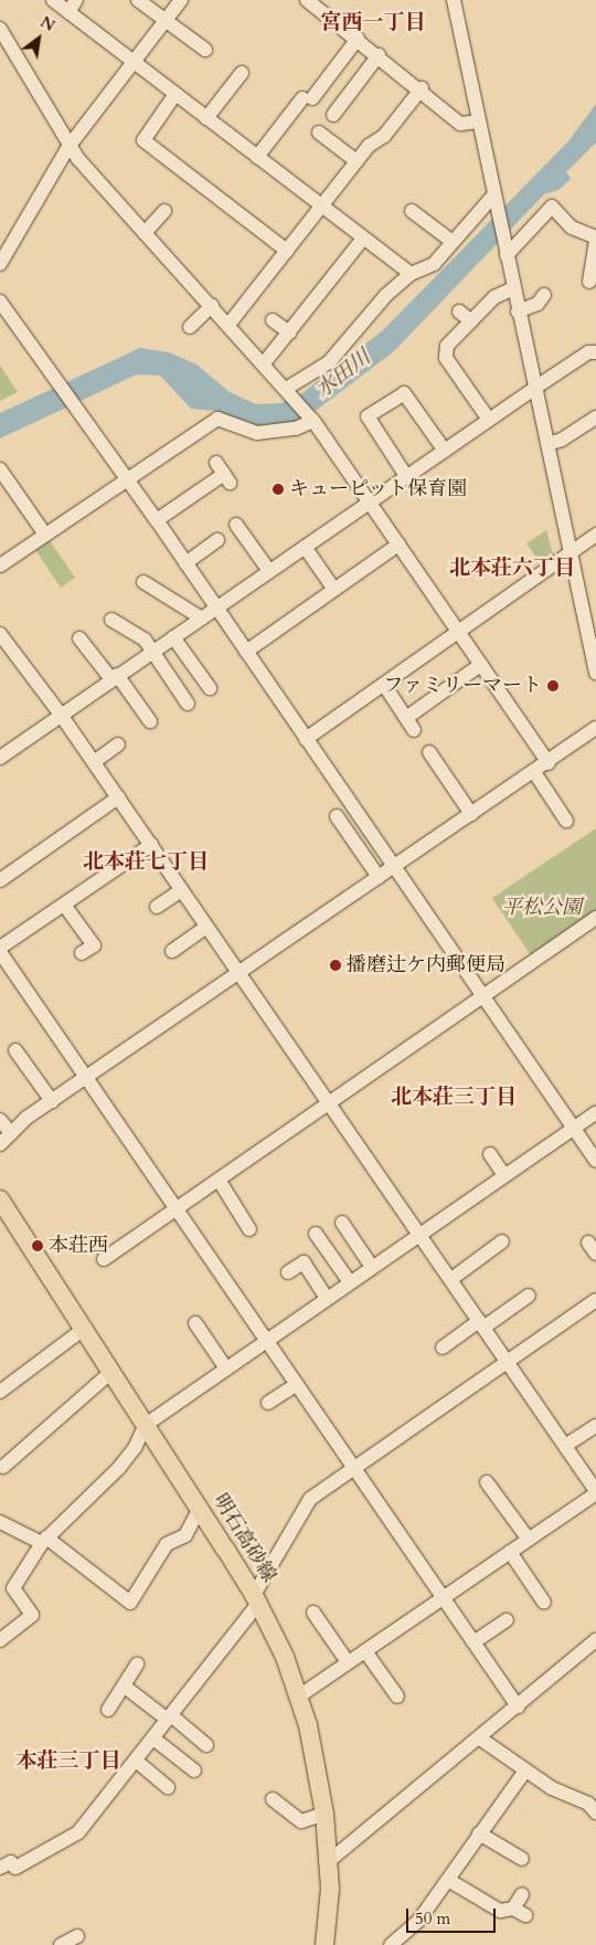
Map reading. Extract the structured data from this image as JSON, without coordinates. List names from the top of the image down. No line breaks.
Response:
{"streets":{"main road":["明石高砂線"]},"districts":["宮西一丁目","北本荘六丁目","北本荘七丁目","北本荘三丁目","本荘三丁目"],"water":["水田川"],"parks":["平松公園"],"places":["キューピット保育園","ファミリーマート","播磨辻ケ内郵便局","本荘西"],"scale_bar":"50 m","north":"top right"}
